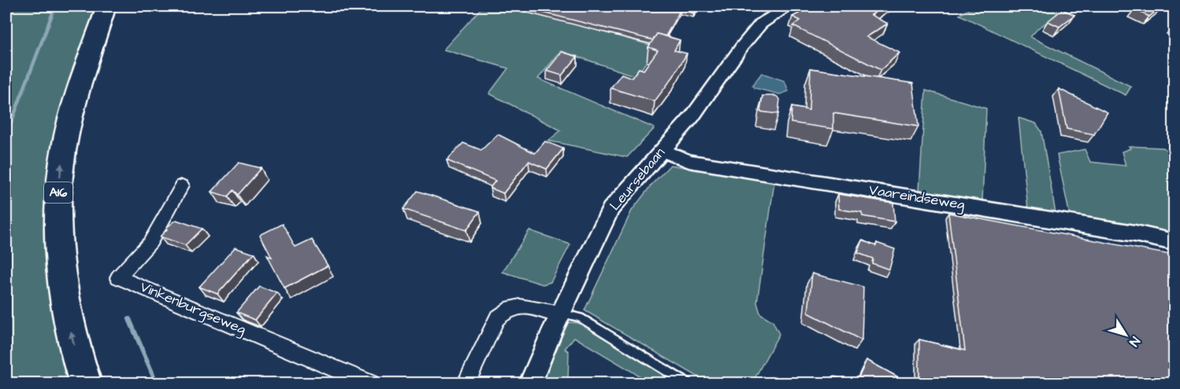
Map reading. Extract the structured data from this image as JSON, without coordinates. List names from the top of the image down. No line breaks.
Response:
{"streets":{"highway":["A16"],"street":["Leursebaan","Vaareindseweg","Vinkenburgseweg"]},"crossings":[["Leursebaan","Vaareindseweg"]],"north":"bottom right"}
